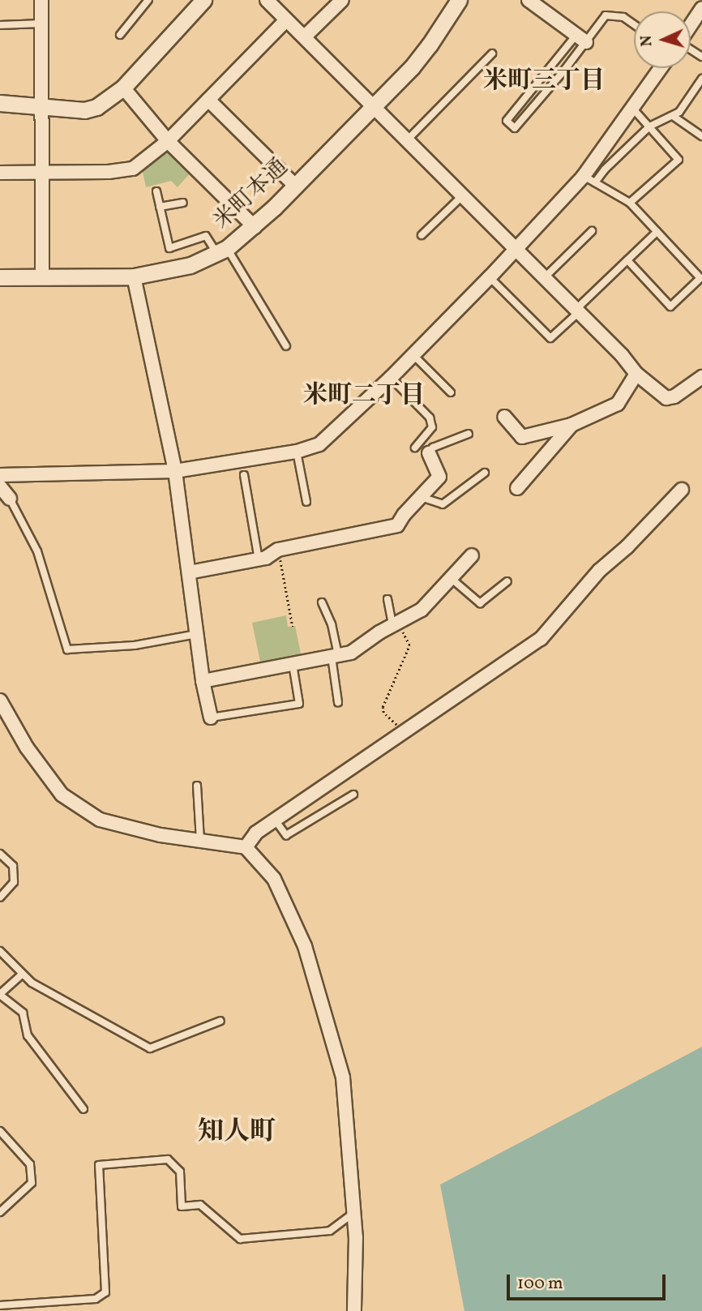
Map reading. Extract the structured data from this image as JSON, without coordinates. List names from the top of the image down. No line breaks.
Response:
{"streets":{"street":["米町本通"]},"districts":["米町三丁目","米町二丁目","知人町"],"scale_bar":"100 m","north":"left"}
